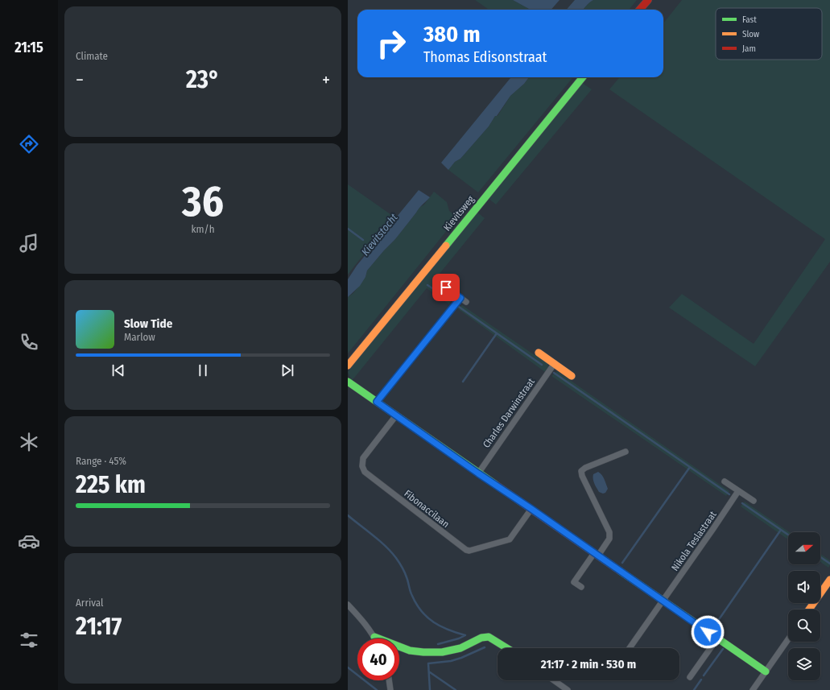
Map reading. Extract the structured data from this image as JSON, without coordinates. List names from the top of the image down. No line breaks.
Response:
{"streets":{"street":["Kievitsweg","Charles Darwinstraat","Fibonaccilaan","Nikola Teslastraat"]},"water":["Kievitstocht"],"legend":["Fast","Slow","Jam"],"north":"right","page":{"tabs":"21:15","tile":["Climate",["36","km/h"],["Range · 45%","225 km"],["Arrival","21:17"]],"turn":["380 m","Thomas Edisonstraat"],"heat":["−","23°","+"],"song":["Slow Tide","Marlow"],"limit":"40","trip":"21:17 · 2 min · 530 m"}}
